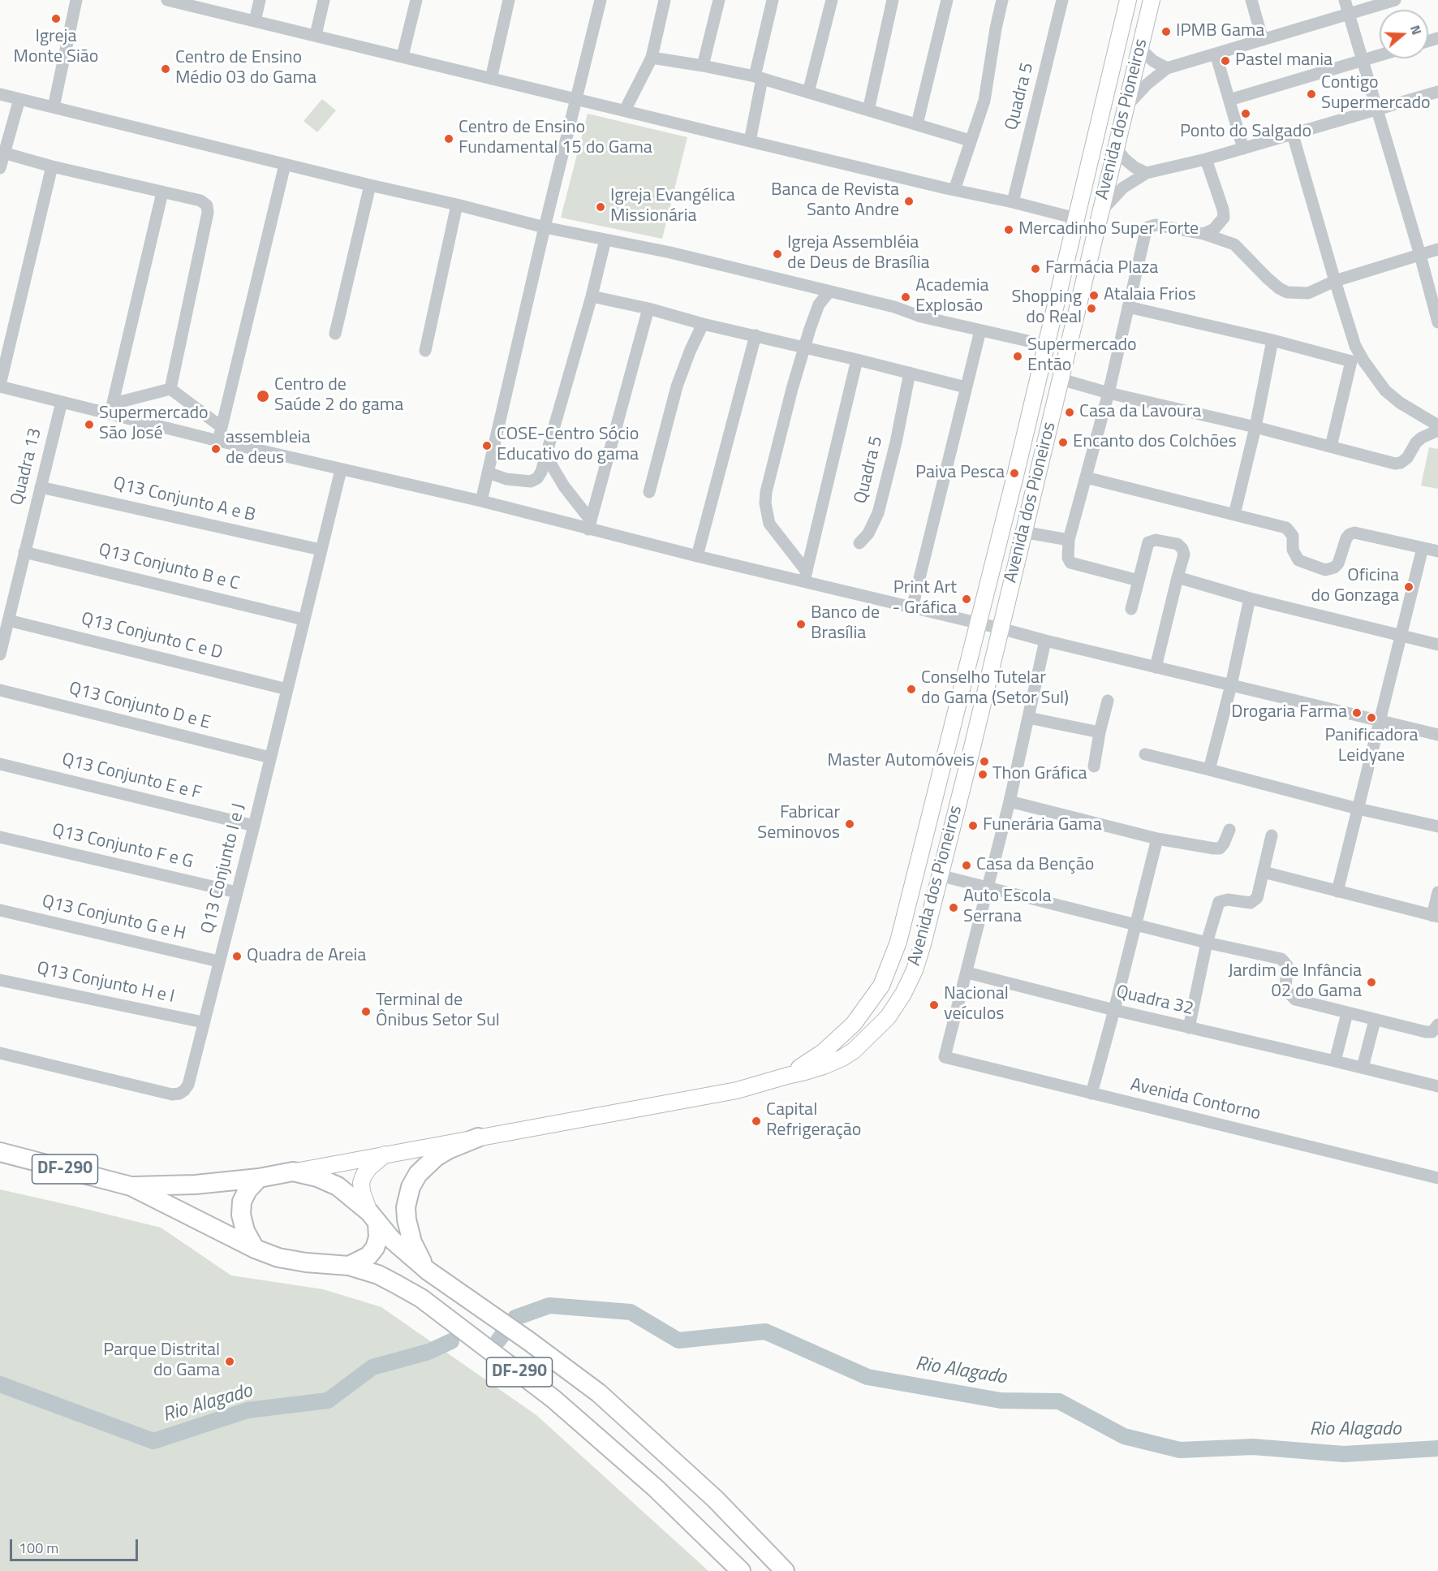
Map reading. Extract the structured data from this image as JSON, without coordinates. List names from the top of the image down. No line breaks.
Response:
{"streets":{"highway":["DF-290"],"main road":["Avenida dos Pioneiros"],"street":["Quadra 5","Quadra 13","Q13 Conjunto A e B","Q13 Conjunto B e C","Q13 Conjunto C e D","Q13 Conjunto D e E","Q13 Conjunto E e F","Q13 Conjunto F e G","Q13 Conjunto I e J","Q13 Conjunto G e H","Q13 Conjunto H e I","Quadra 32","Avenida Contorno"]},"crossings":[["Quadra 13","Q13 Conjunto A e B"],["Quadra 13","Q13 Conjunto B e C"],["Quadra 13","Q13 Conjunto C e D"],["Q13 Conjunto A e B","Q13 Conjunto I e J"],["Q13 Conjunto B e C","Q13 Conjunto I e J"],["Q13 Conjunto C e D","Q13 Conjunto I e J"],["Q13 Conjunto D e E","Q13 Conjunto I e J"],["Q13 Conjunto E e F","Q13 Conjunto I e J"],["Q13 Conjunto F e G","Q13 Conjunto I e J"],["Q13 Conjunto I e J","Q13 Conjunto G e H"],["Q13 Conjunto I e J","Q13 Conjunto H e I"],["Quadra 32","Avenida Contorno"]],"water":["Rio Alagado"],"places":["Igreja Monte Sião","IPMB Gama","Pastel mania","Centro de Ensino Médio 03 do Gama","Contigo Supermercado","Ponto do Salgado","Centro de Ensino Fundamental 15 do Gama","Banca de Revista Santo Andre","Igreja Evangélica Missionária","Mercadinho Super Forte","Igreja Assembléia de Deus de Brasília","Farmácia Plaza","Atalaia Frios","Academia Explosão","Shopping do Real","Supermercado Então","Centro de Saúde 2 do gama","Casa da Lavoura","Supermercado São José","Encanto dos Colchões","COSE-Centro Sócio Educativo do gama","assembleia de deus","Paiva Pesca","Oficina do Gonzaga","Print Art - Gráfica","Banco de Brasília","Conselho Tutelar do Gama (Setor Sul)","Drogaria Farma","Panificadora Leidyane","Master Automóveis","Thon Gráfica","Fabricar Seminovos","Funerária Gama","Casa da Benção","Auto Escola Serrana","Quadra de Areia","Jardim de Infância 02 do Gama","Nacional veículos","Terminal de Ônibus Setor Sul","Capital Refrigeração","Parque Distrital do Gama"],"scale_bar":"100 m","north":"right"}
